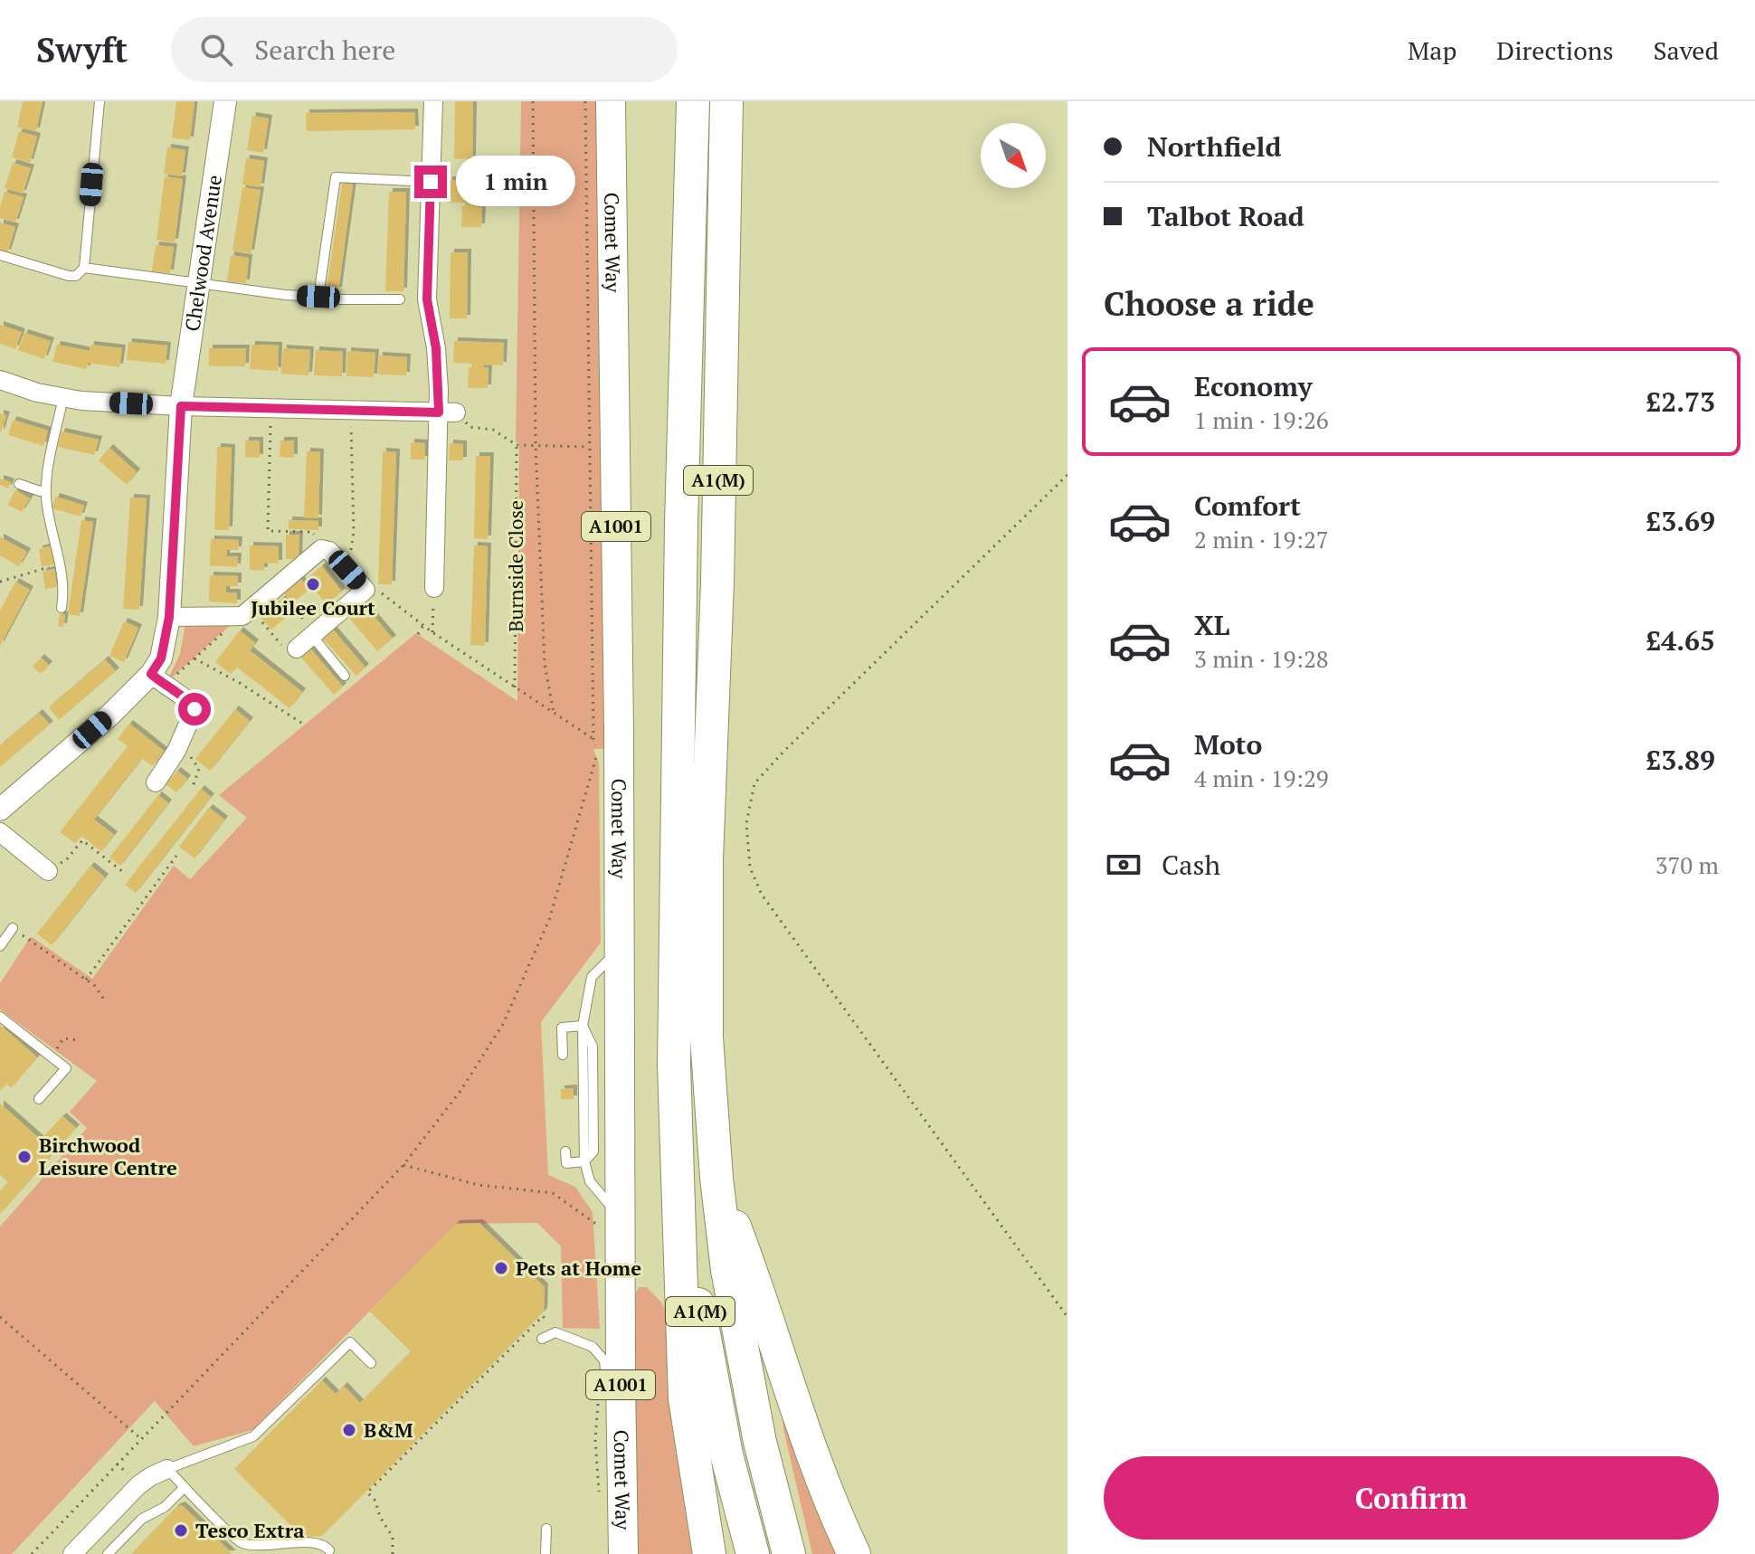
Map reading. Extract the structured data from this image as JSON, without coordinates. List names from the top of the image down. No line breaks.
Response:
{"streets":{"highway":["A1(M)"],"main road":["Comet Way","A1001"],"street":["Chelwood Avenue"],"path":["Burnside Close"]},"places":["Jubilee Court","Birchwood Leisure Centre","Pets at Home","B&M","Tesco Extra"],"north":"bottom right","page":{"header":"Swyft","search":"Search here","nav":["Map","Directions","Saved"],"banner":["Northfield","Talbot Road"],"bubble":"1 min","heading":"Choose a ride","list":[{"name":"Economy","note":"1 min · 19:26","value":"£2.73"},{"name":"Comfort","note":"2 min · 19:27","value":"£3.69"},{"name":"XL","note":"3 min · 19:28","value":"£4.65"},{"name":"Moto","note":"4 min · 19:29","value":"£3.89"}],"pay":["Cash","370 m"],"buttons":"Confirm"}}
